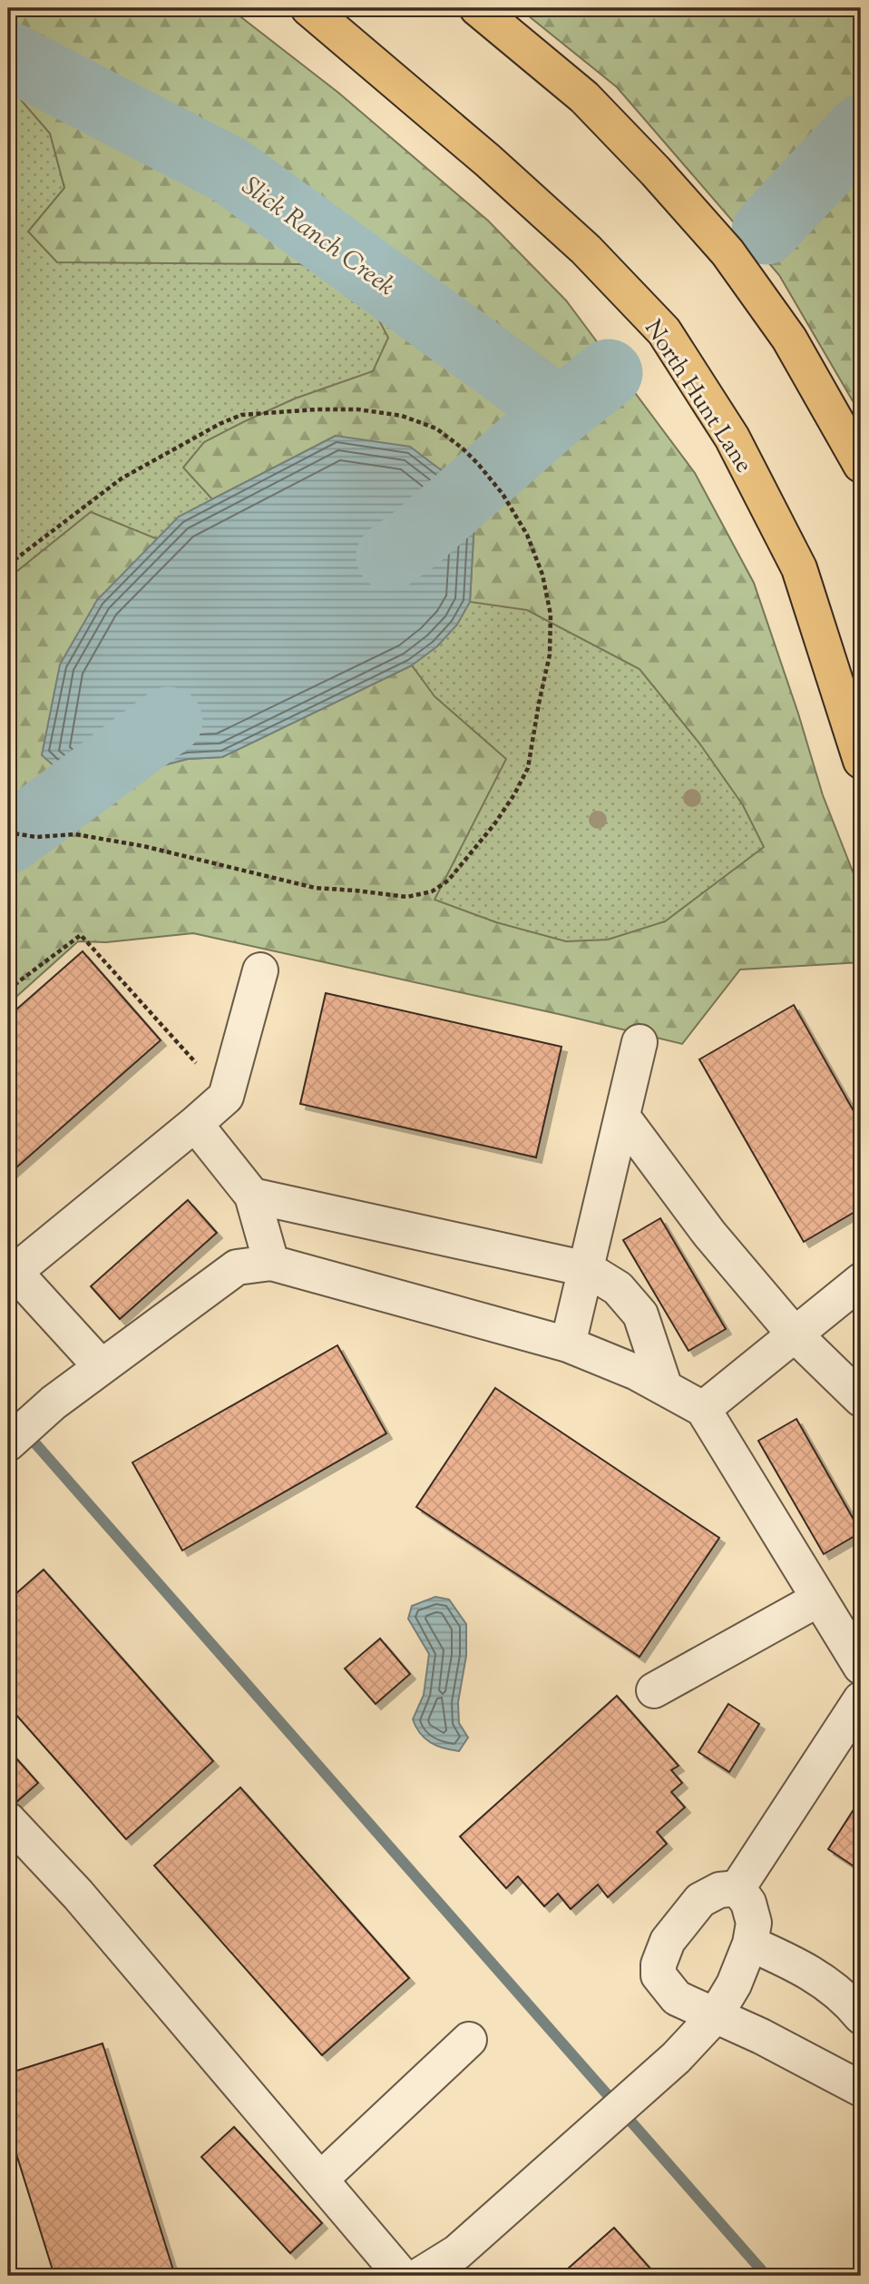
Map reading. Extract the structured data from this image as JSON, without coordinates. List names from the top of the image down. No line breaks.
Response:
{"streets":{"main road":["North Hunt Lane"]},"water":["Slick Ranch Creek"]}
